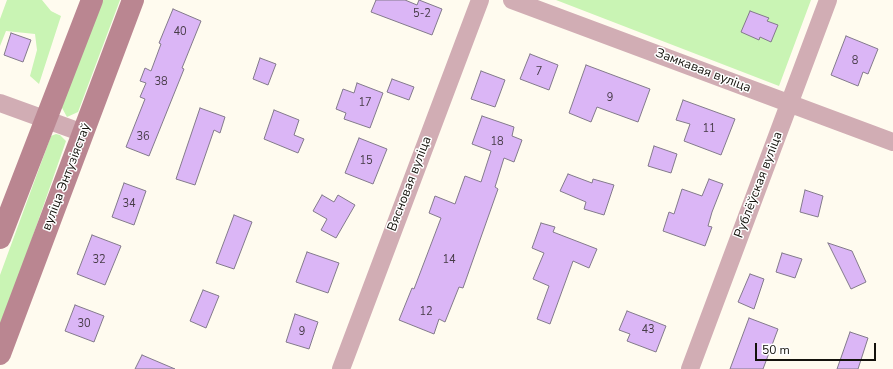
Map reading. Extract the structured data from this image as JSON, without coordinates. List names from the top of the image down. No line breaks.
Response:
{"streets":{"street":["Замкавая вуліца","вуліца Энтузіястаў","Вясновая вуліца","Рублёўская вуліца"]},"crossings":[["Замкавая вуліца","Рублёўская вуліца"]],"house_numbers":["5-2","40","8","7","38","9","17","11","36","18","15","34","32","14","12","30","43","9"],"scale_bar":"50 m"}
